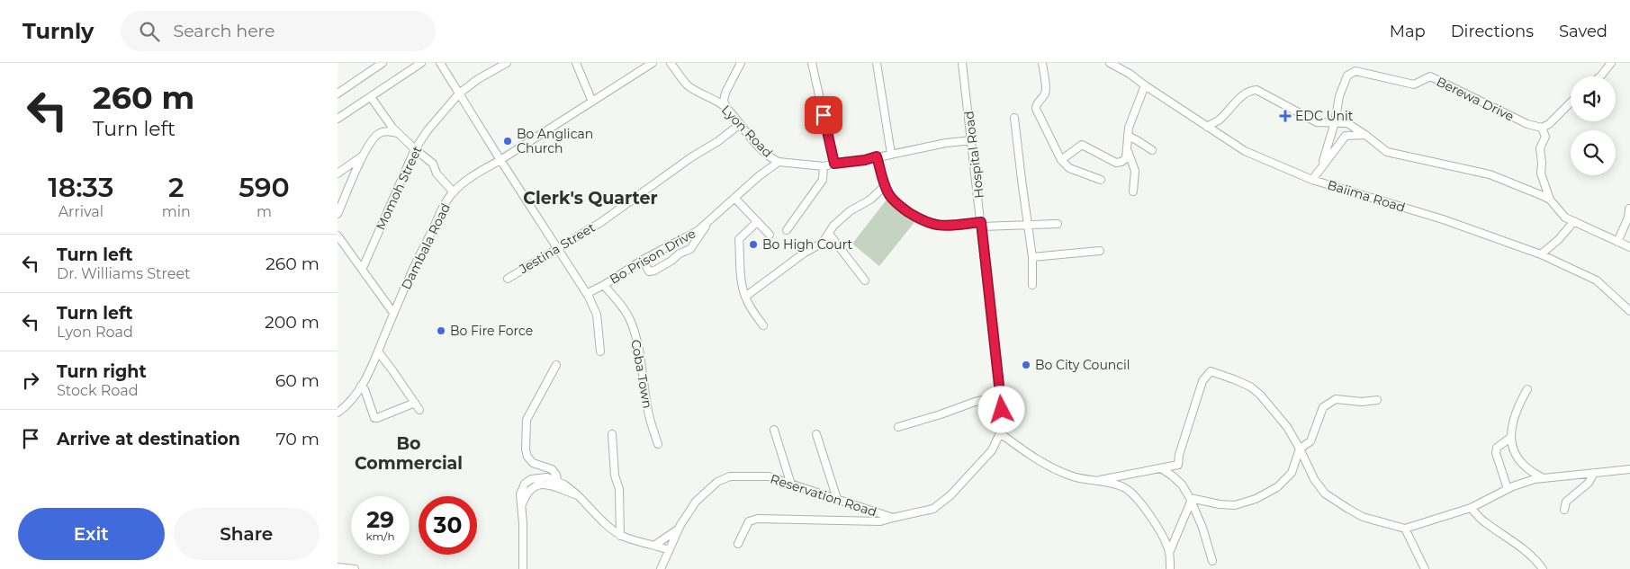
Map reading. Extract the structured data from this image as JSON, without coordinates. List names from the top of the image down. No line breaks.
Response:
{"streets":{"street":["Berewa Drive","Lyon Road","Hospital Road","Momoh Street","Baiima Road","Dambala Road","Jestina Street","Bo Prison Drive","Coba Town","Reservation Road"]},"crossings":[["Lyon Road","Hospital Road"],["Lyon Road","Jestina Street"],["Lyon Road","Bo Prison Drive"],["Hospital Road","Reservation Road"],["Bo Prison Drive","Coba Town"]],"districts":["Clerk's Quarter","Bo Commercial"],"places":{"health":["EDC Unit"],"other":["Bo Anglican Church","Bo High Court","Bo Fire Force","Bo City Council"]},"page":{"header":"Turnly","search":"Search here","nav":["Map","Directions","Saved"],"turn":["260 m","Turn left"],"eta":["18:33","Arrival","2","min","590","m"],"list":[{"name":"Turn left","note":"Dr. Williams Street","value":"260 m"},{"name":"Turn left","note":"Lyon Road","value":"200 m"},{"name":"Turn right","note":"Stock Road","value":"60 m"},{"name":"Arrive at destination","value":"70 m"}],"speed":"29 km/h","limit":"30","buttons":["Exit","Share"]}}
